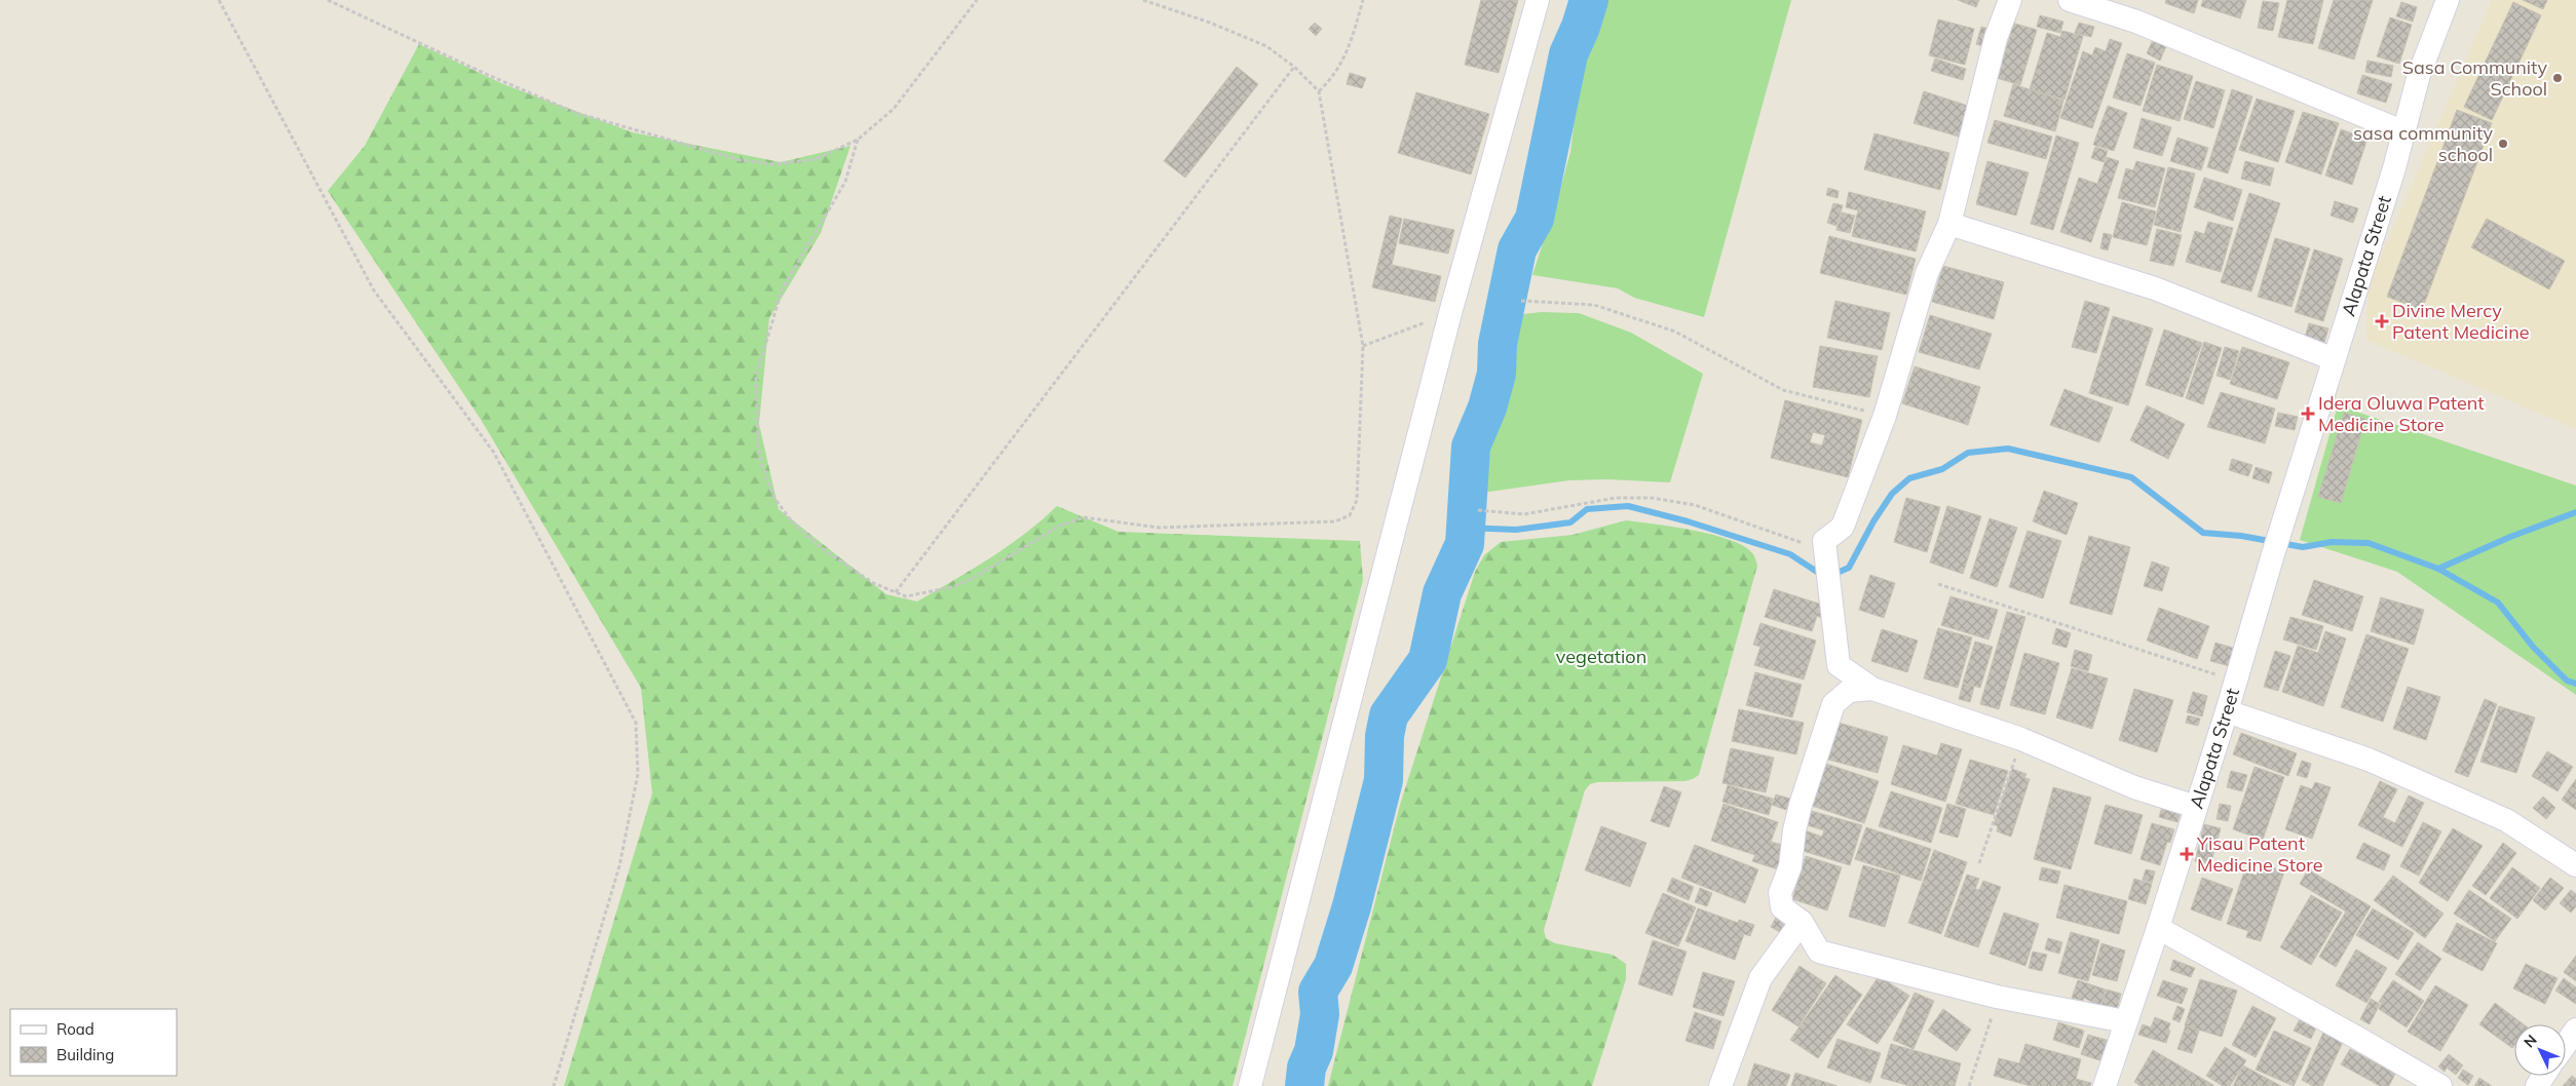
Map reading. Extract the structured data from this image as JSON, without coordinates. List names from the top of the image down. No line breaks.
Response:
{"streets":{"street":["Alapata Street"]},"parks":["vegetation"],"places":{"other":["Sasa Community School","sasa community school"],"health":["Divine Mercy Patent Medicine","Idera Oluwa Patent Medicine Store","Yisau Patent Medicine Store"]},"legend":["Road","Building"],"north":"top left"}
